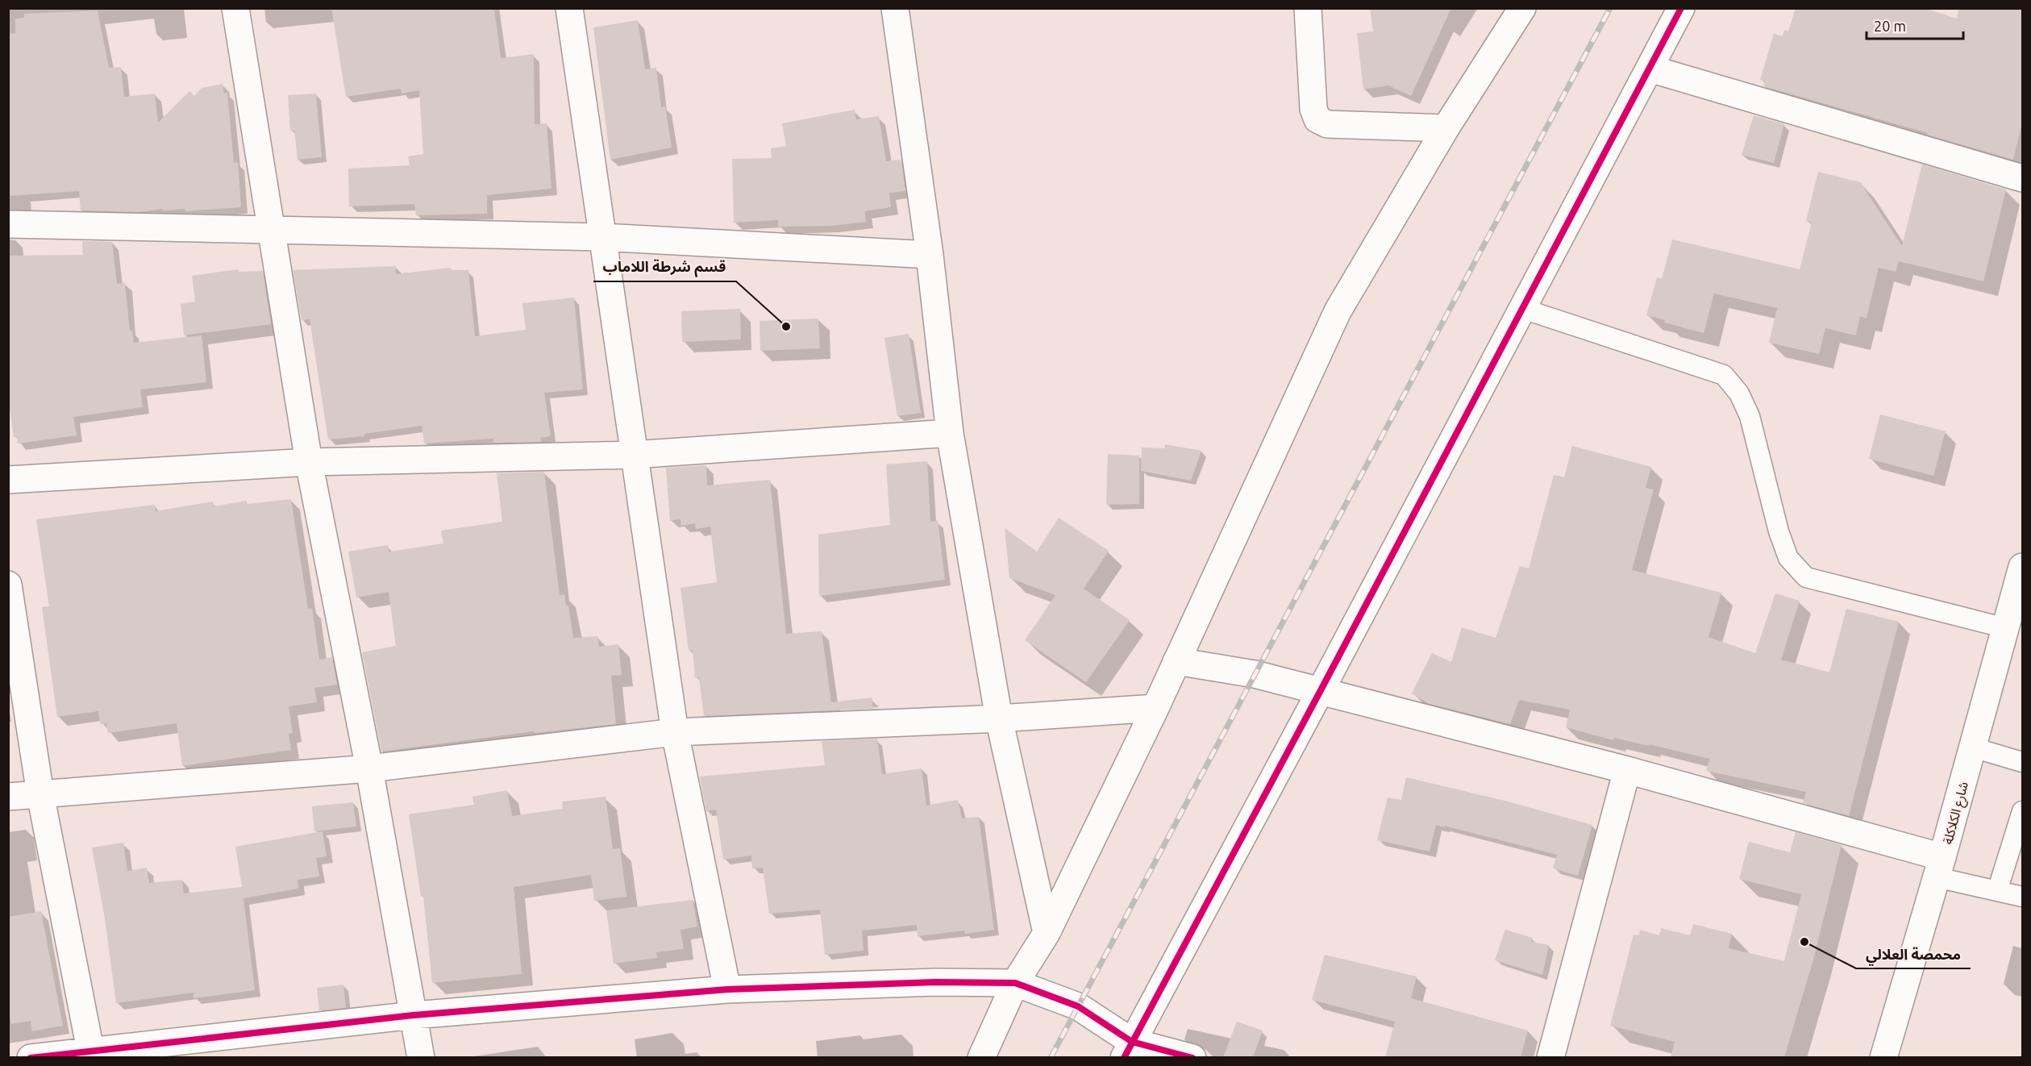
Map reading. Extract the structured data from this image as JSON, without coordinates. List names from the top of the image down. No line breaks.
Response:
{"streets":{"street":["شارع الكلاكلة"]},"places":["قسم شرطة اللاماب","محمصة العلالي"],"scale_bar":"20 m"}
